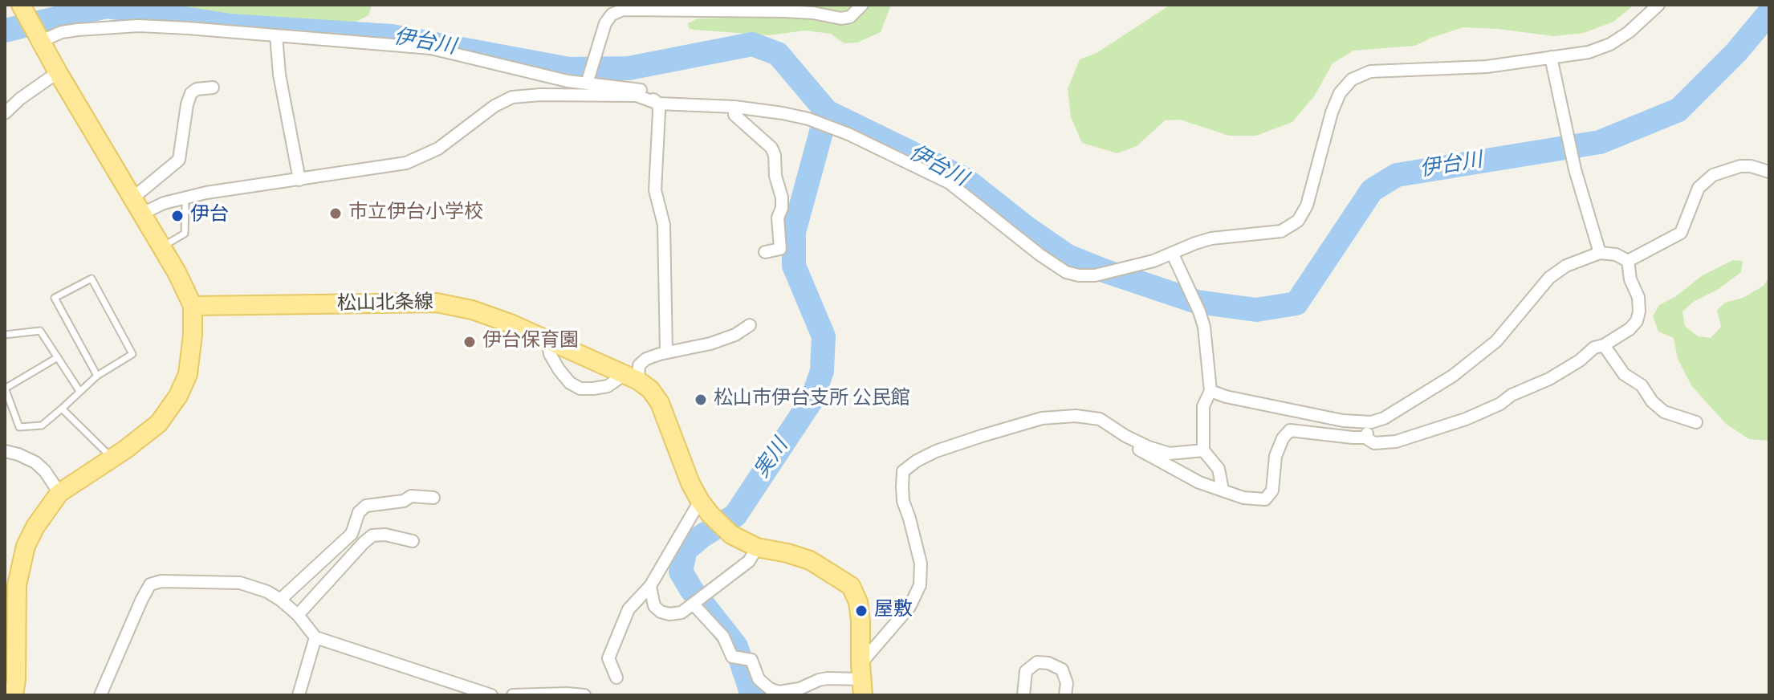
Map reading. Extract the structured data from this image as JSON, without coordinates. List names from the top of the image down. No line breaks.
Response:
{"streets":{"main road":["松山北条線"]},"water":["伊台川","実川"],"places":["市立伊台小学校","伊台","伊台保育園","松山市伊台支所 公民館","屋敷"]}
